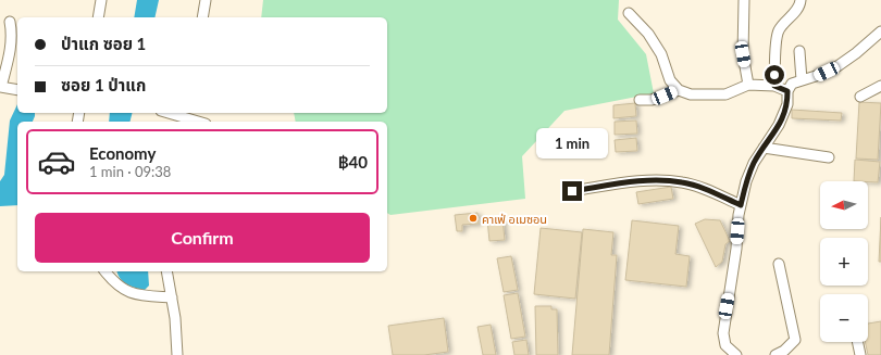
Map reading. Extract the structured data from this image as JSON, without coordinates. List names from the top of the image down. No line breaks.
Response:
{"places":["คาเฟ่ อเมซอน"],"north":"left","page":{"banner":["ป่าแก ซอย 1","ซอย 1 ป่าแก"],"bubble":"1 min","list":[{"name":"Economy","note":"1 min · 09:38","value":"฿40"}],"map_buttons":["+","−"],"buttons":"Confirm"}}
